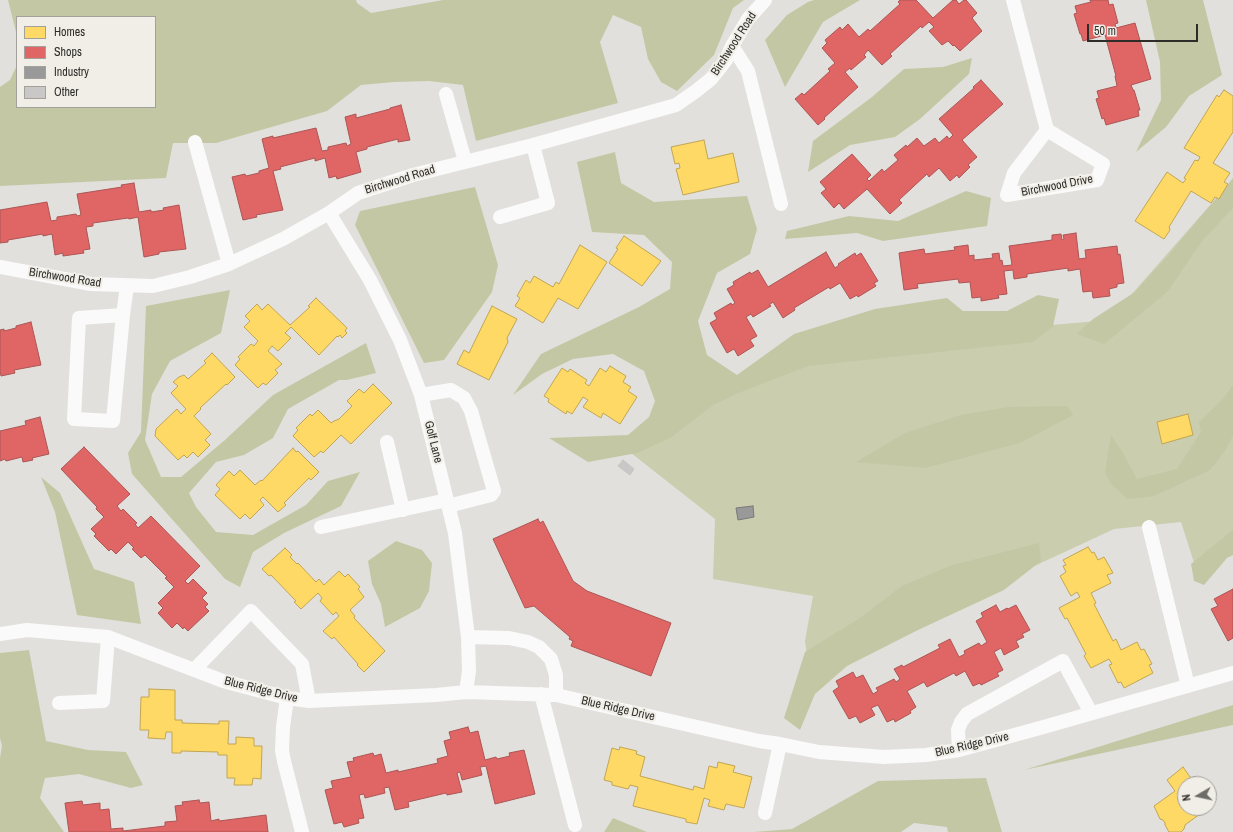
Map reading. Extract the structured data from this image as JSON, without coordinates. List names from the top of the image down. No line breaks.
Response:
{"streets":{"street":["Birchwood Road","Birchwood Drive","Golf Lane","Blue Ridge Drive"]},"crossings":[["Birchwood Road","Golf Lane"],["Golf Lane","Blue Ridge Drive"]],"legend":["Homes","Shops","Industry","Other"],"scale_bar":"50 m","north":"left"}
